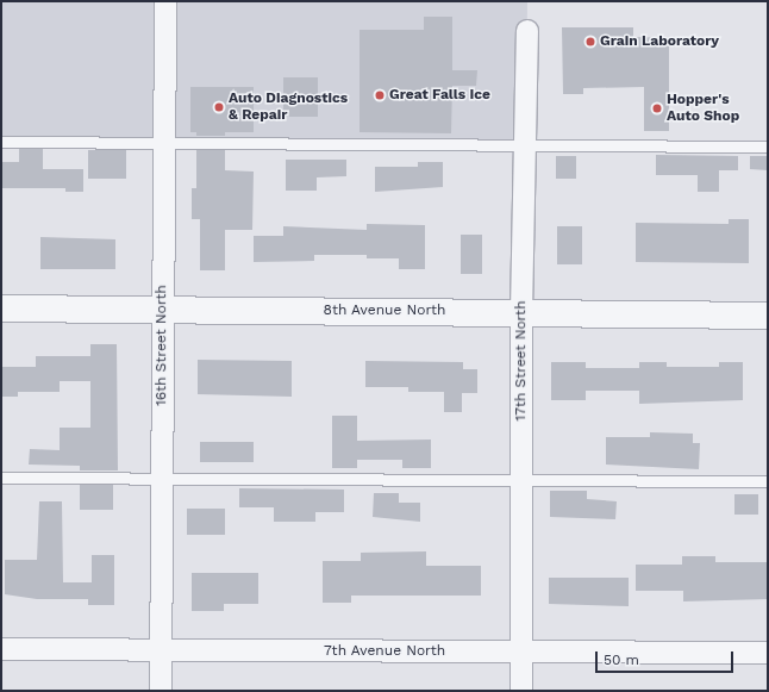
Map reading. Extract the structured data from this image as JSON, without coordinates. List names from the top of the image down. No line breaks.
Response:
{"streets":{"street":["8th Avenue North","16th Street North","17th Street North","7th Avenue North"]},"crossings":[["8th Avenue North","16th Street North"],["8th Avenue North","17th Street North"],["16th Street North","7th Avenue North"],["17th Street North","7th Avenue North"]],"places":["Grain Laboratory","Great Falls Ice","Auto Diagnostics & Repair","Hopper's Auto Shop"],"scale_bar":"50 m"}
